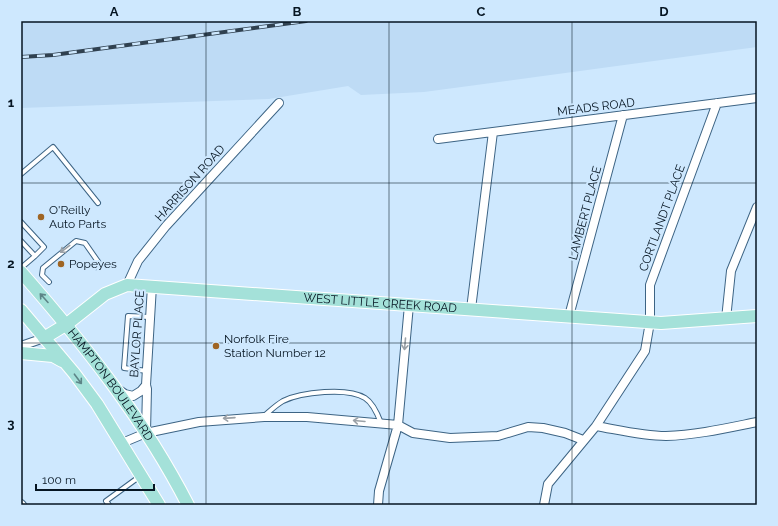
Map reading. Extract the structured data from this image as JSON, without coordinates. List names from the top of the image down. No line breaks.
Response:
{"streets":{"main road":["WEST LITTLE CREEK ROAD","HAMPTON BOULEVARD"],"street":["MEADS ROAD","HARRISON ROAD","LAMBERT PLACE","CORTLANDT PLACE","BAYLOR PLACE"]},"crossings":[["MEADS ROAD","LAMBERT PLACE"],["MEADS ROAD","CORTLANDT PLACE"],["HARRISON ROAD","WEST LITTLE CREEK ROAD"],["LAMBERT PLACE","WEST LITTLE CREEK ROAD"],["CORTLANDT PLACE","WEST LITTLE CREEK ROAD"],["WEST LITTLE CREEK ROAD","BAYLOR PLACE"],["WEST LITTLE CREEK ROAD","HAMPTON BOULEVARD"],["BAYLOR PLACE","HAMPTON BOULEVARD"]],"places":["O'Reilly Auto Parts","Popeyes","Norfolk Fire Station Number 12"],"scale_bar":"100 m","grid":{"columns":["A","B","C","D"],"rows":["1","2","3"]}}
